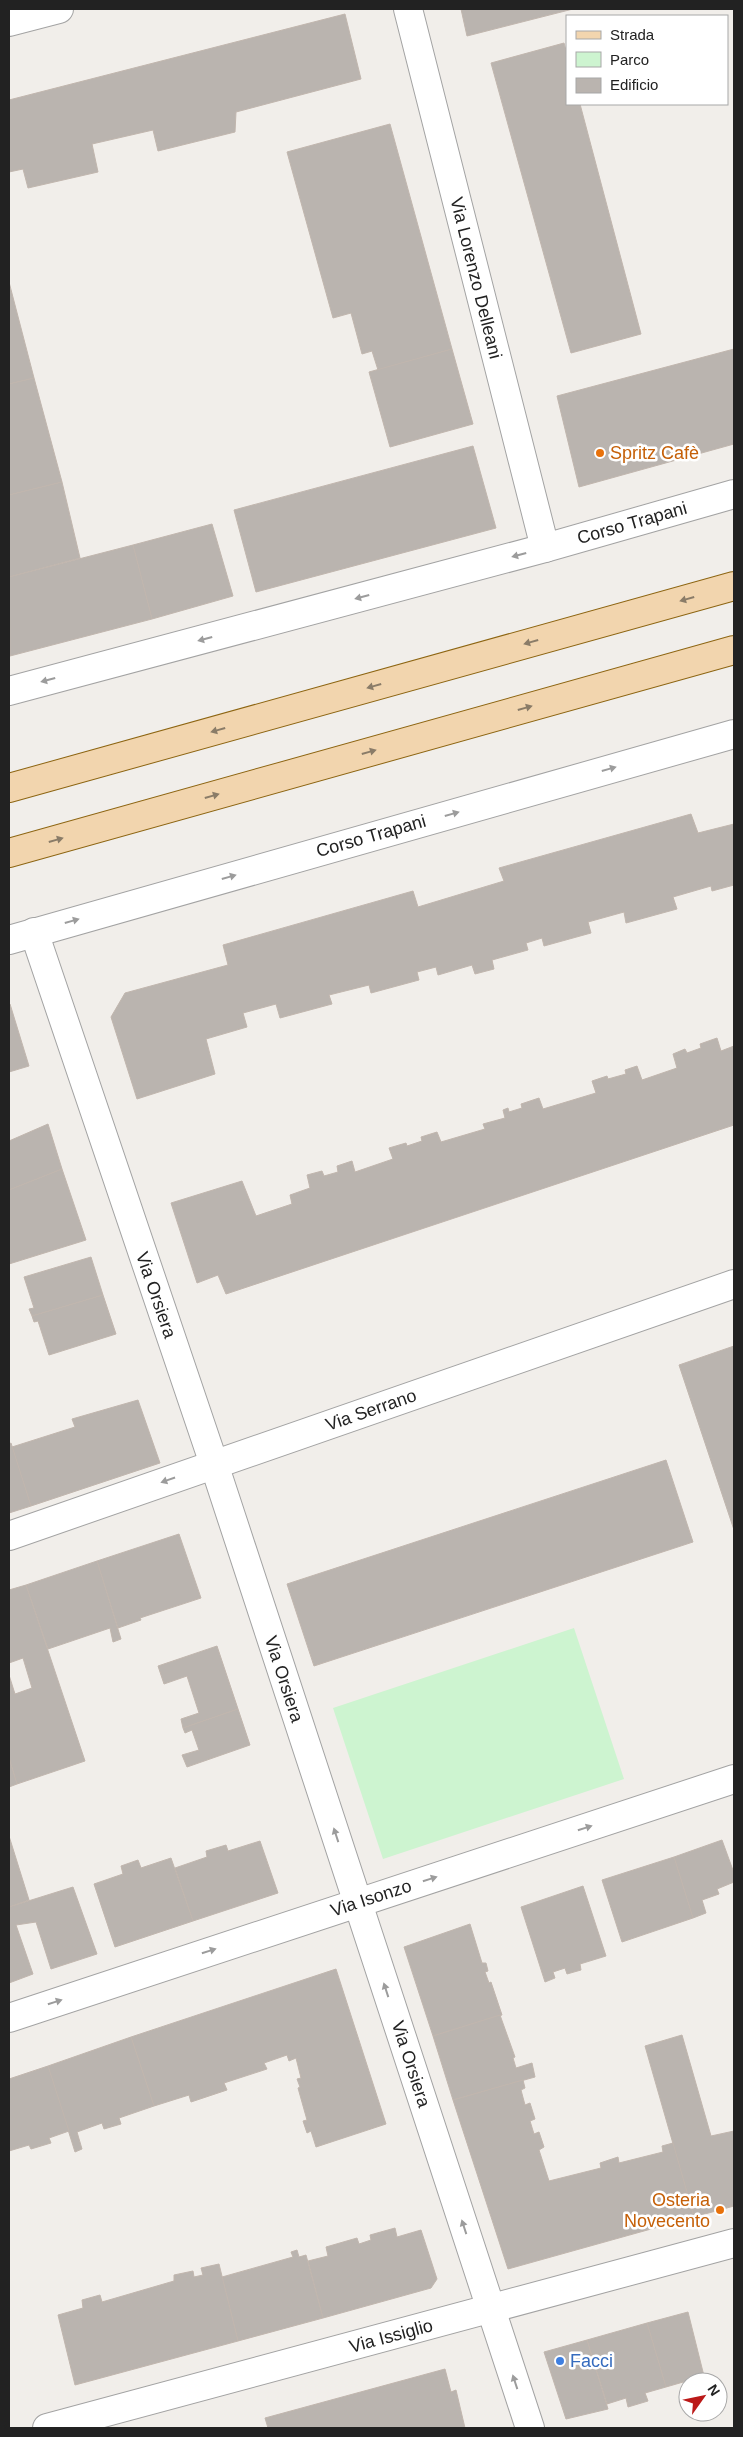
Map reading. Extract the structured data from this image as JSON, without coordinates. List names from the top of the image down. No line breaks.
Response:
{"streets":{"street":["Via Lorenzo Delleani","Corso Trapani","Via Orsiera","Via Serrano","Via Isonzo","Via Issiglio"]},"crossings":[["Via Lorenzo Delleani","Corso Trapani"],["Corso Trapani","Via Orsiera"],["Via Orsiera","Via Serrano"],["Via Orsiera","Via Isonzo"],["Via Orsiera","Via Issiglio"]],"one_way":["Via Orsiera","Via Isonzo"],"places":["Spritz Cafè","Osteria Novecento","Facci"],"legend":["Strada","Parco","Edificio"],"north":"top right"}
